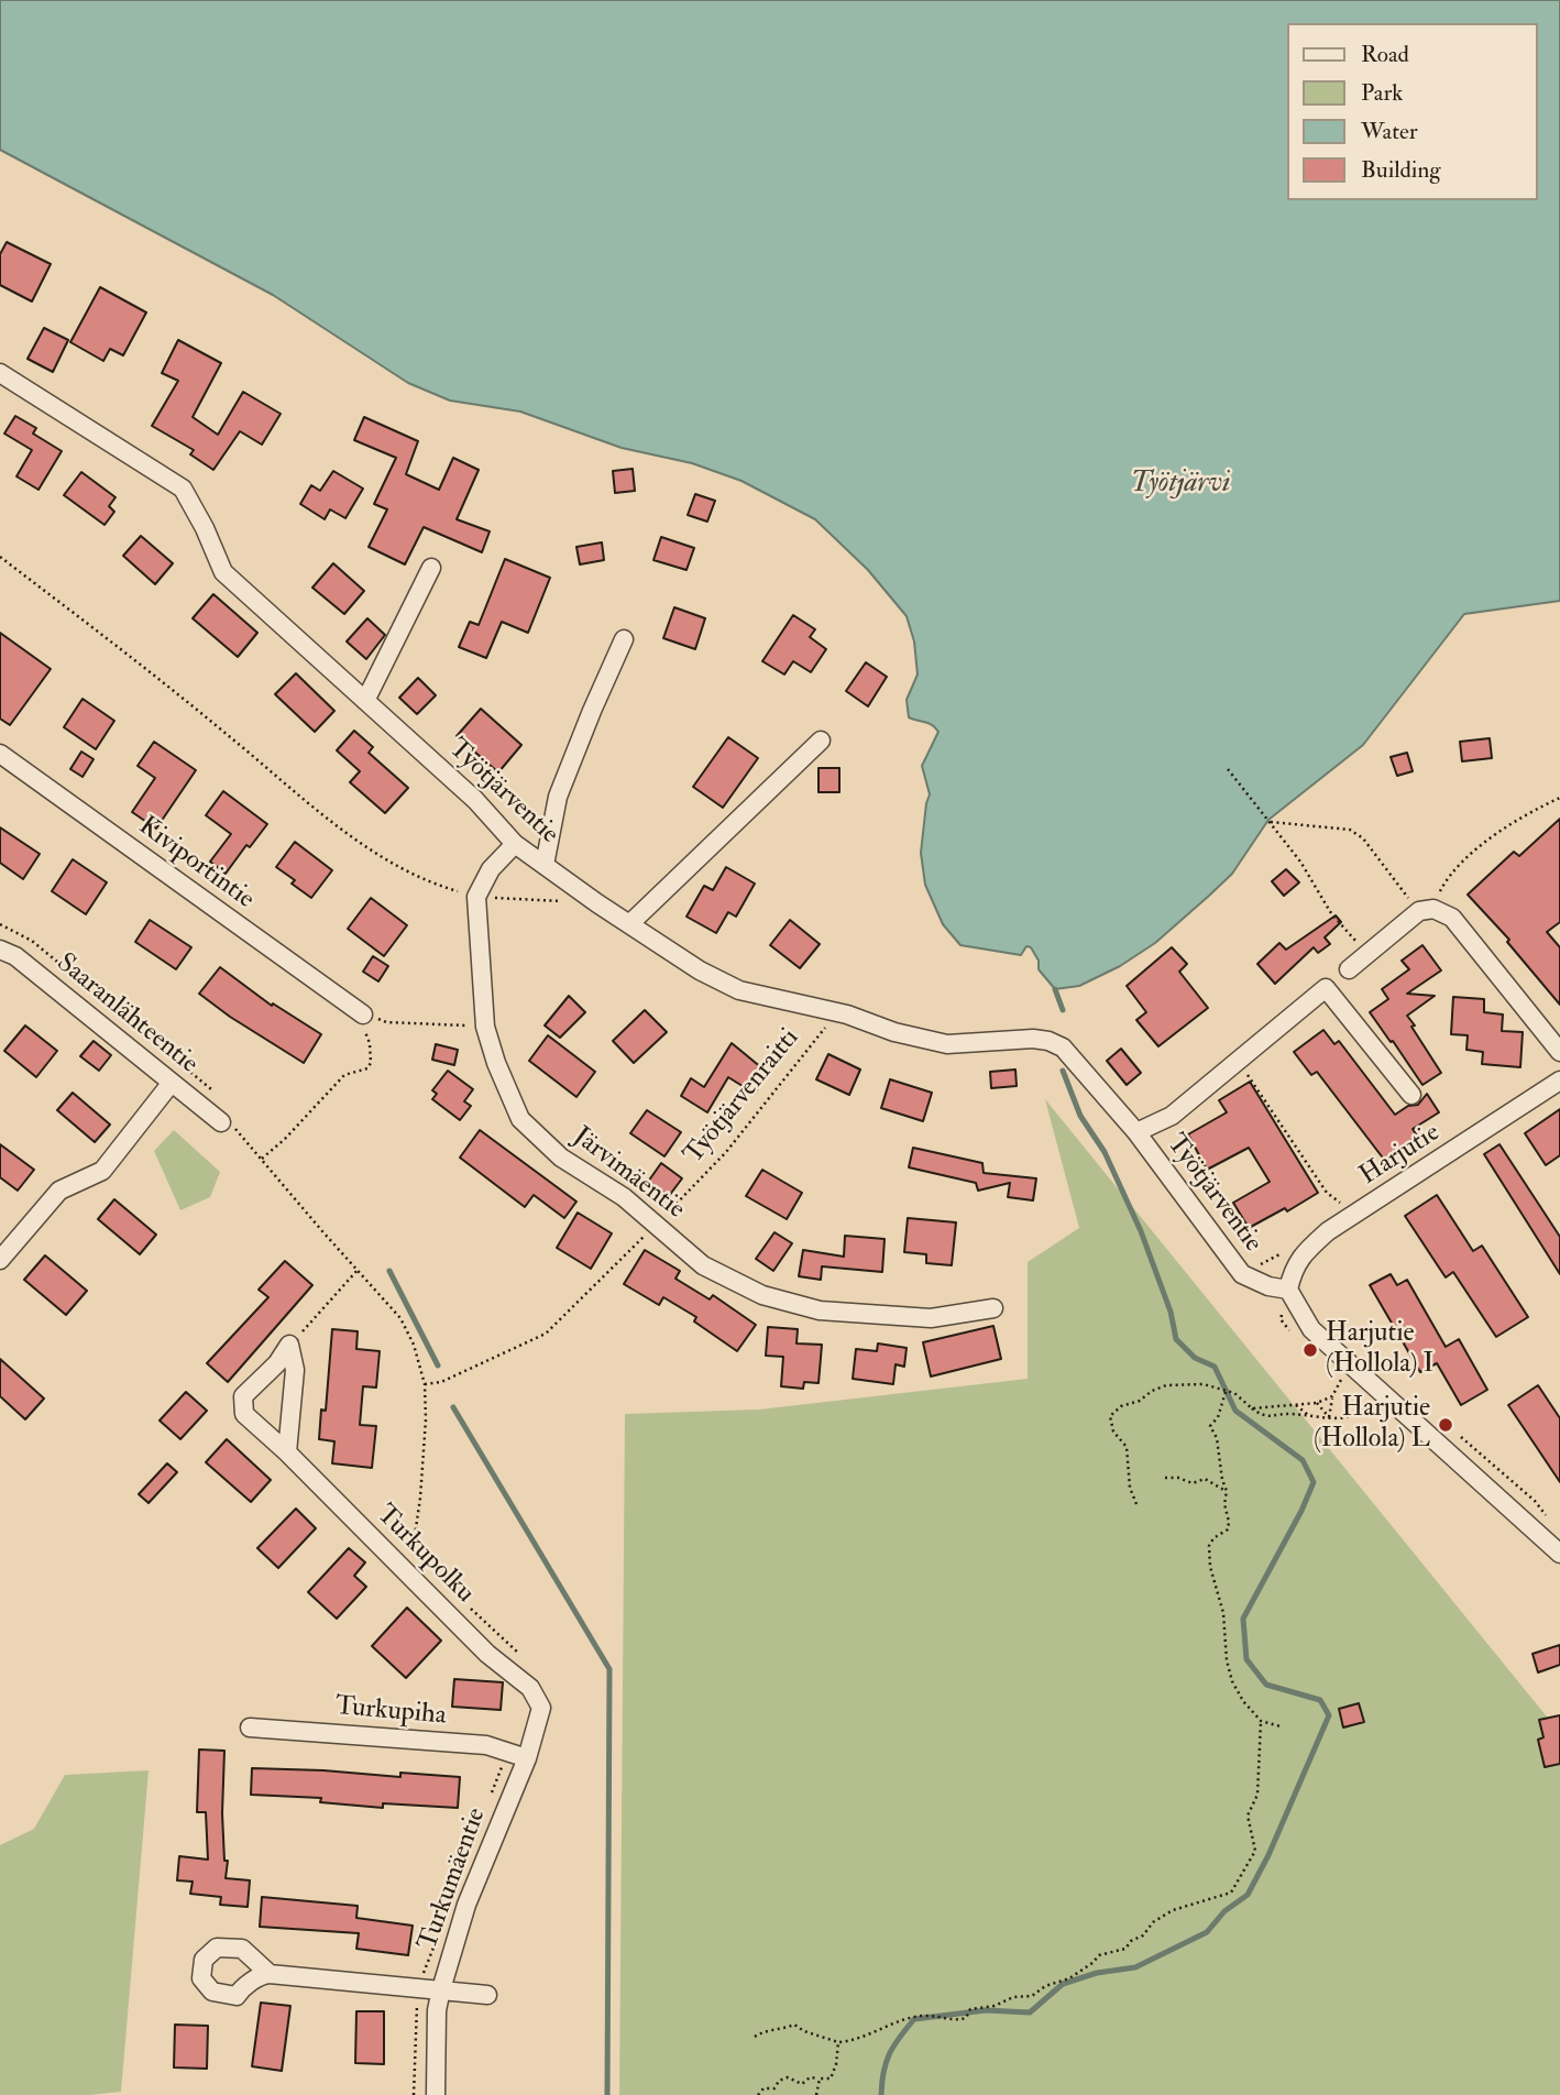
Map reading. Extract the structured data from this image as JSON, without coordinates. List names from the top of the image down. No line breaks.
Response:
{"streets":{"street":["Työtjärventie","Kiviportintie","Saaranlähteentie","Harjutie","Järvimäentie","Turkupolku","Turkupiha","Turkumäentie"],"path":["Työtjärvenraitti"]},"crossings":[["Työtjärventie","Harjutie"],["Työtjärvenraitti","Järvimäentie"],["Turkupolku","Turkumäentie"],["Turkupiha","Turkumäentie"]],"water":["Työtjärvi"],"places":["Harjutie (Hollola) I","Harjutie (Hollola) L"],"legend":["Road","Park","Water","Building"]}
